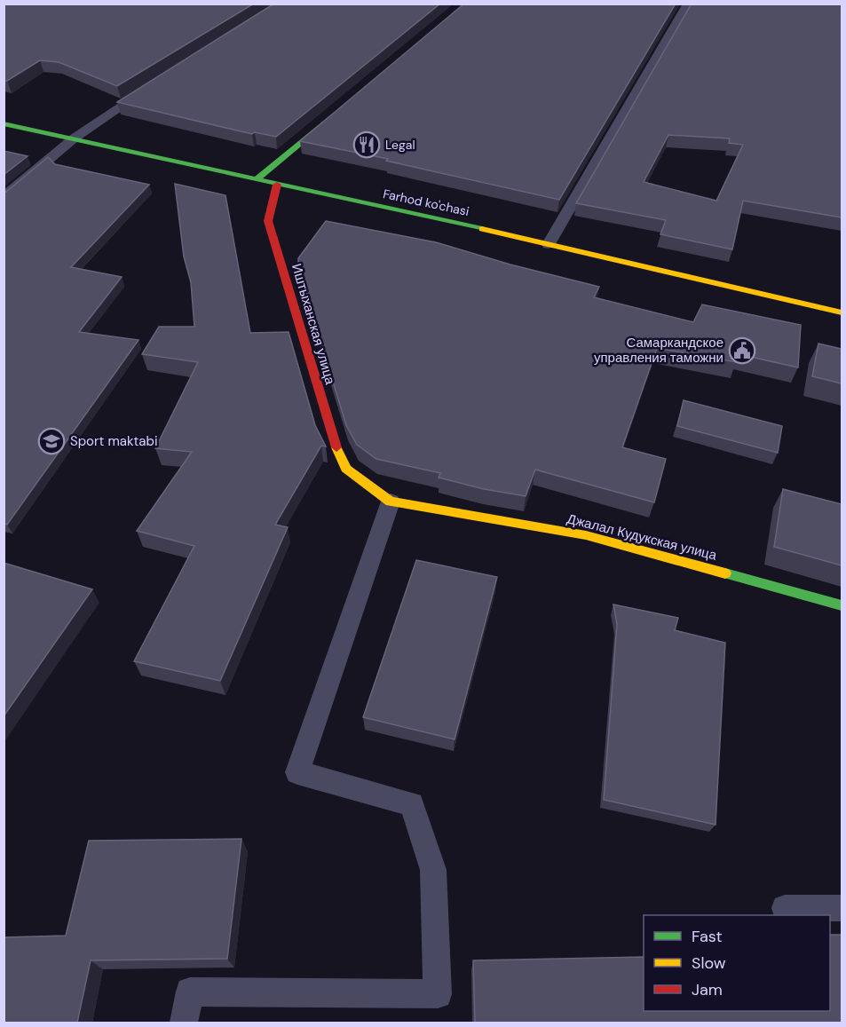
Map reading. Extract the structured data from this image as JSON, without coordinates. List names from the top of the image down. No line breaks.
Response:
{"streets":{"street":["Farhod ko'chasi","Иштыханская улица","Джалал Кудукская улица"]},"crossings":[["Farhod ko'chasi","Иштыханская улица"],["Иштыханская улица","Джалал Кудукская улица"]],"places":{"restaurant":["Legal"],"public building":["Самаркандское управления таможни"],"school or university":["Sport maktabi"]},"legend":["Fast","Slow","Jam"]}
